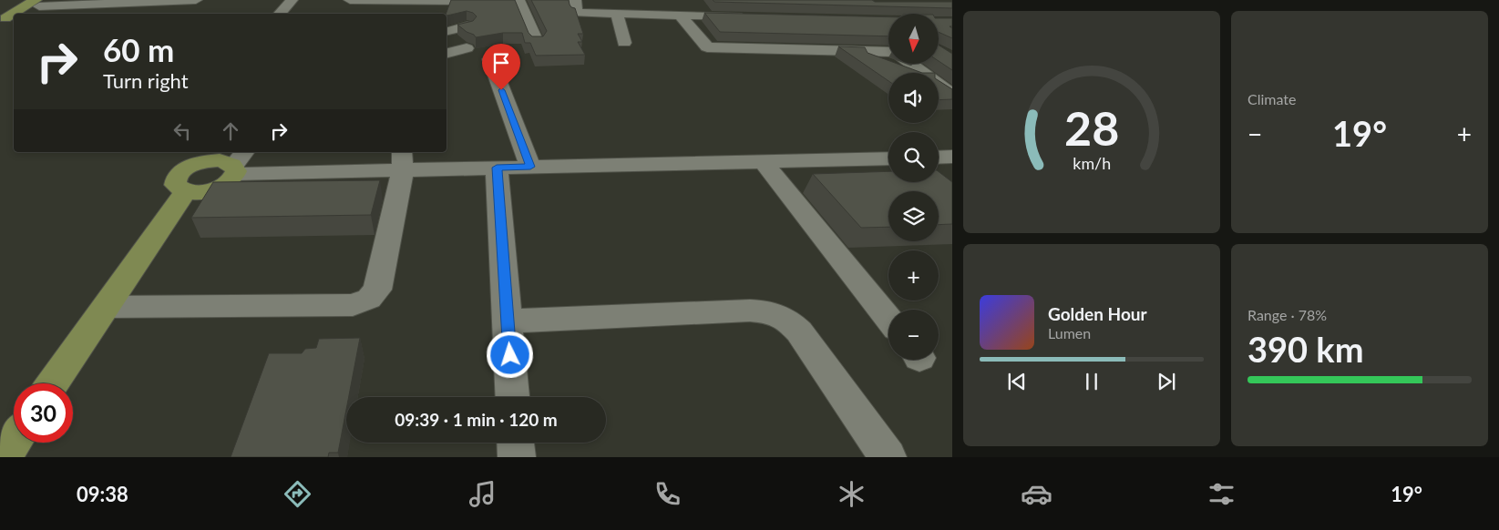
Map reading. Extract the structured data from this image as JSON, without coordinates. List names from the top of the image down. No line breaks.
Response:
{"north":"bottom","page":{"tile":["Climate",["Range · 78%","390 km"]],"map_buttons":["+","−"],"turn":["60 m","Turn right"],"heat":["−","19°","+"],"song":["Golden Hour","Lumen"],"limit":"30","trip":"09:39 · 1 min · 120 m","tabs":["09:38","19°"],"gauge":["28","km/h"]}}
